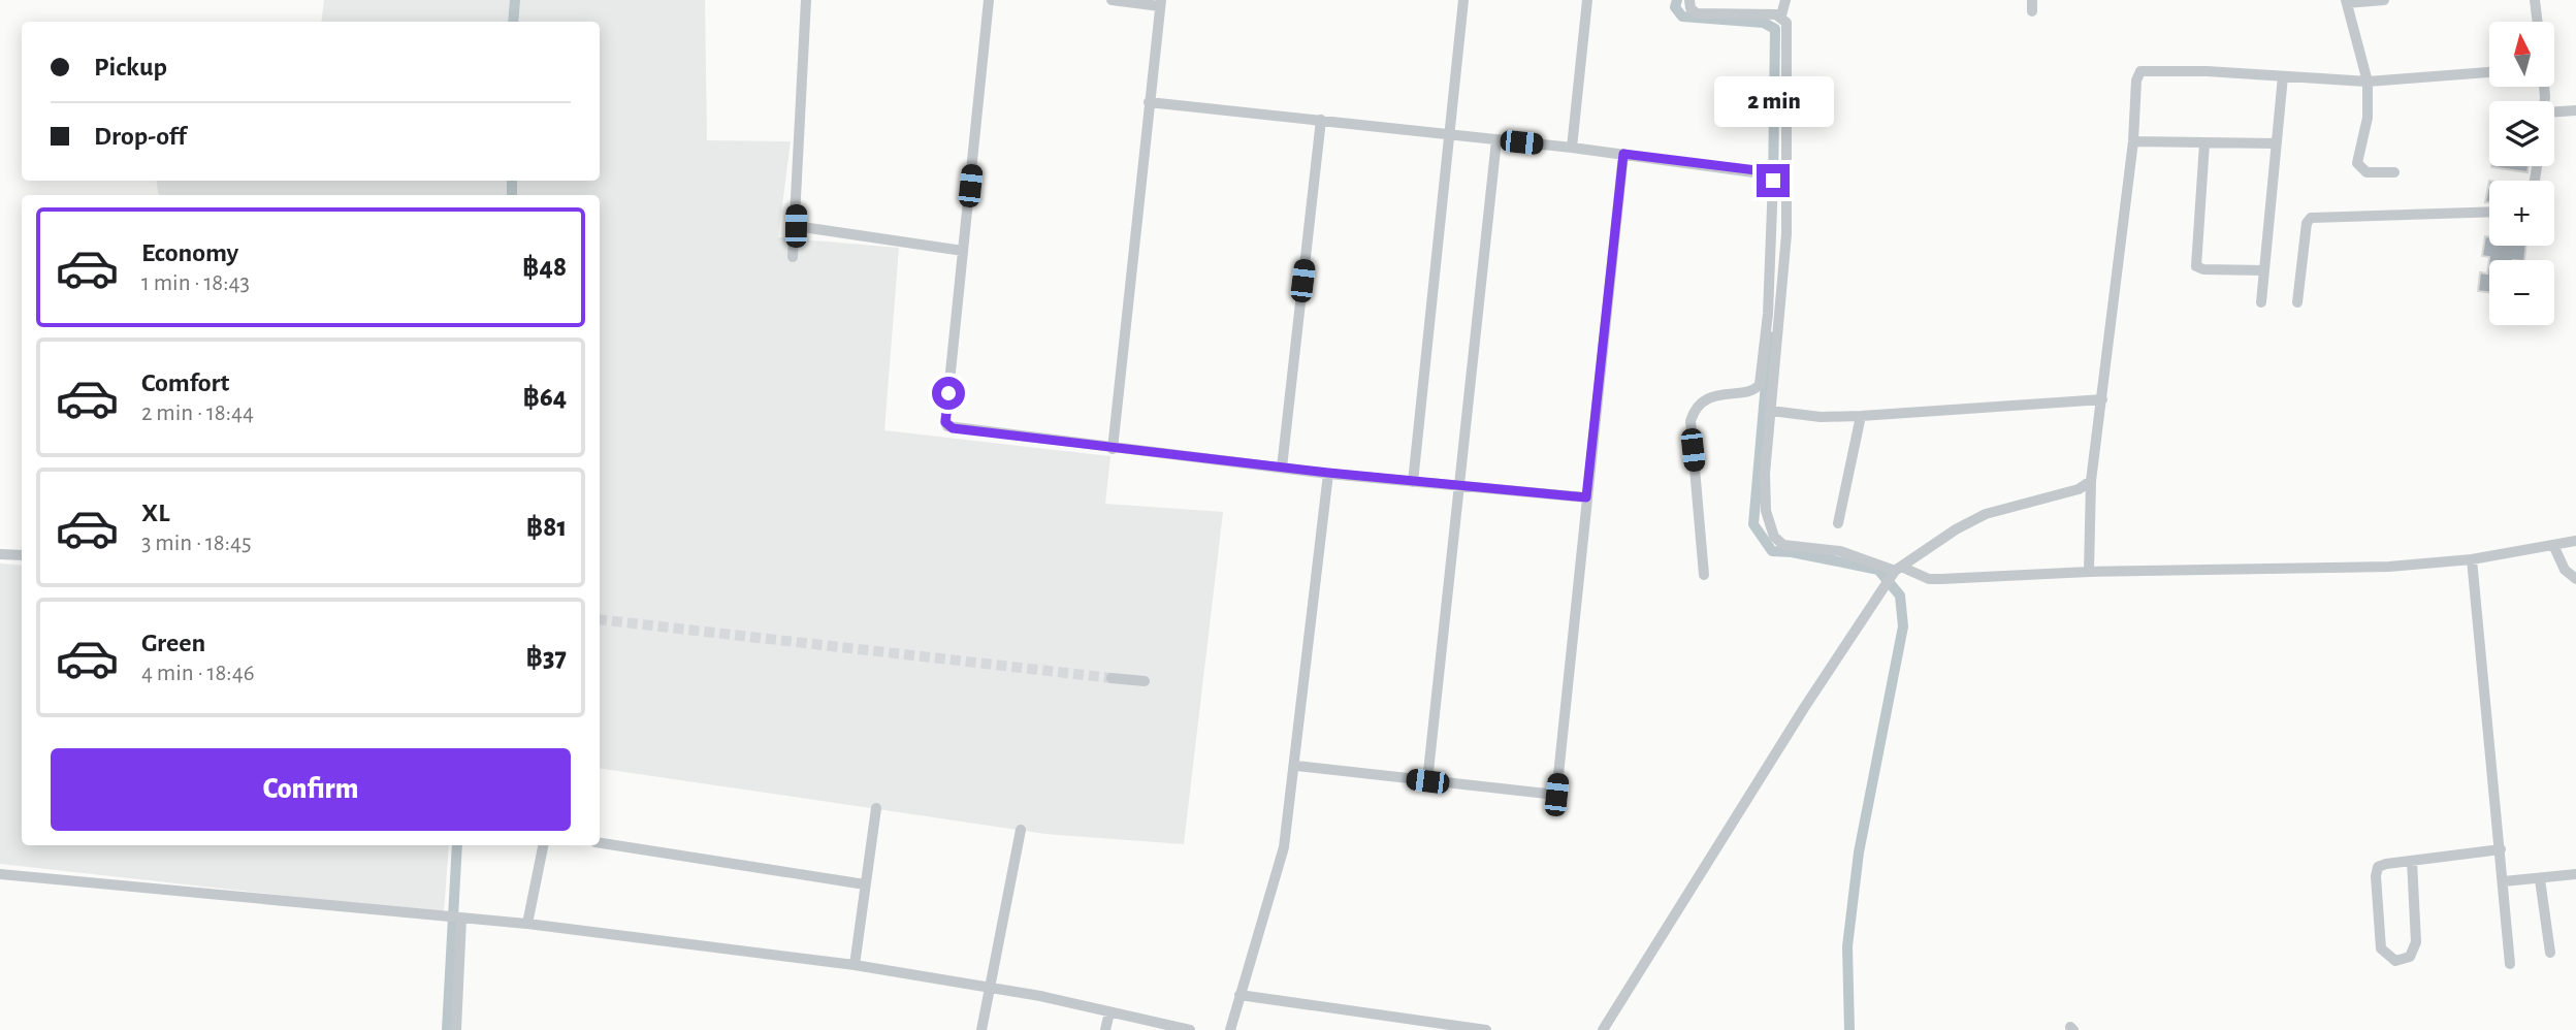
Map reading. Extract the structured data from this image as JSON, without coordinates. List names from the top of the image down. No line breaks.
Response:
{"north":"top","page":{"map_buttons":["+","−"],"banner":["Pickup","Drop-off"],"bubble":"2 min","list":[{"name":"Economy","note":"1 min · 18:43","value":"฿48"},{"name":"Comfort","note":"2 min · 18:44","value":"฿64"},{"name":"XL","note":"3 min · 18:45","value":"฿81"},{"name":"Green","note":"4 min · 18:46","value":"฿37"}],"buttons":"Confirm"}}
